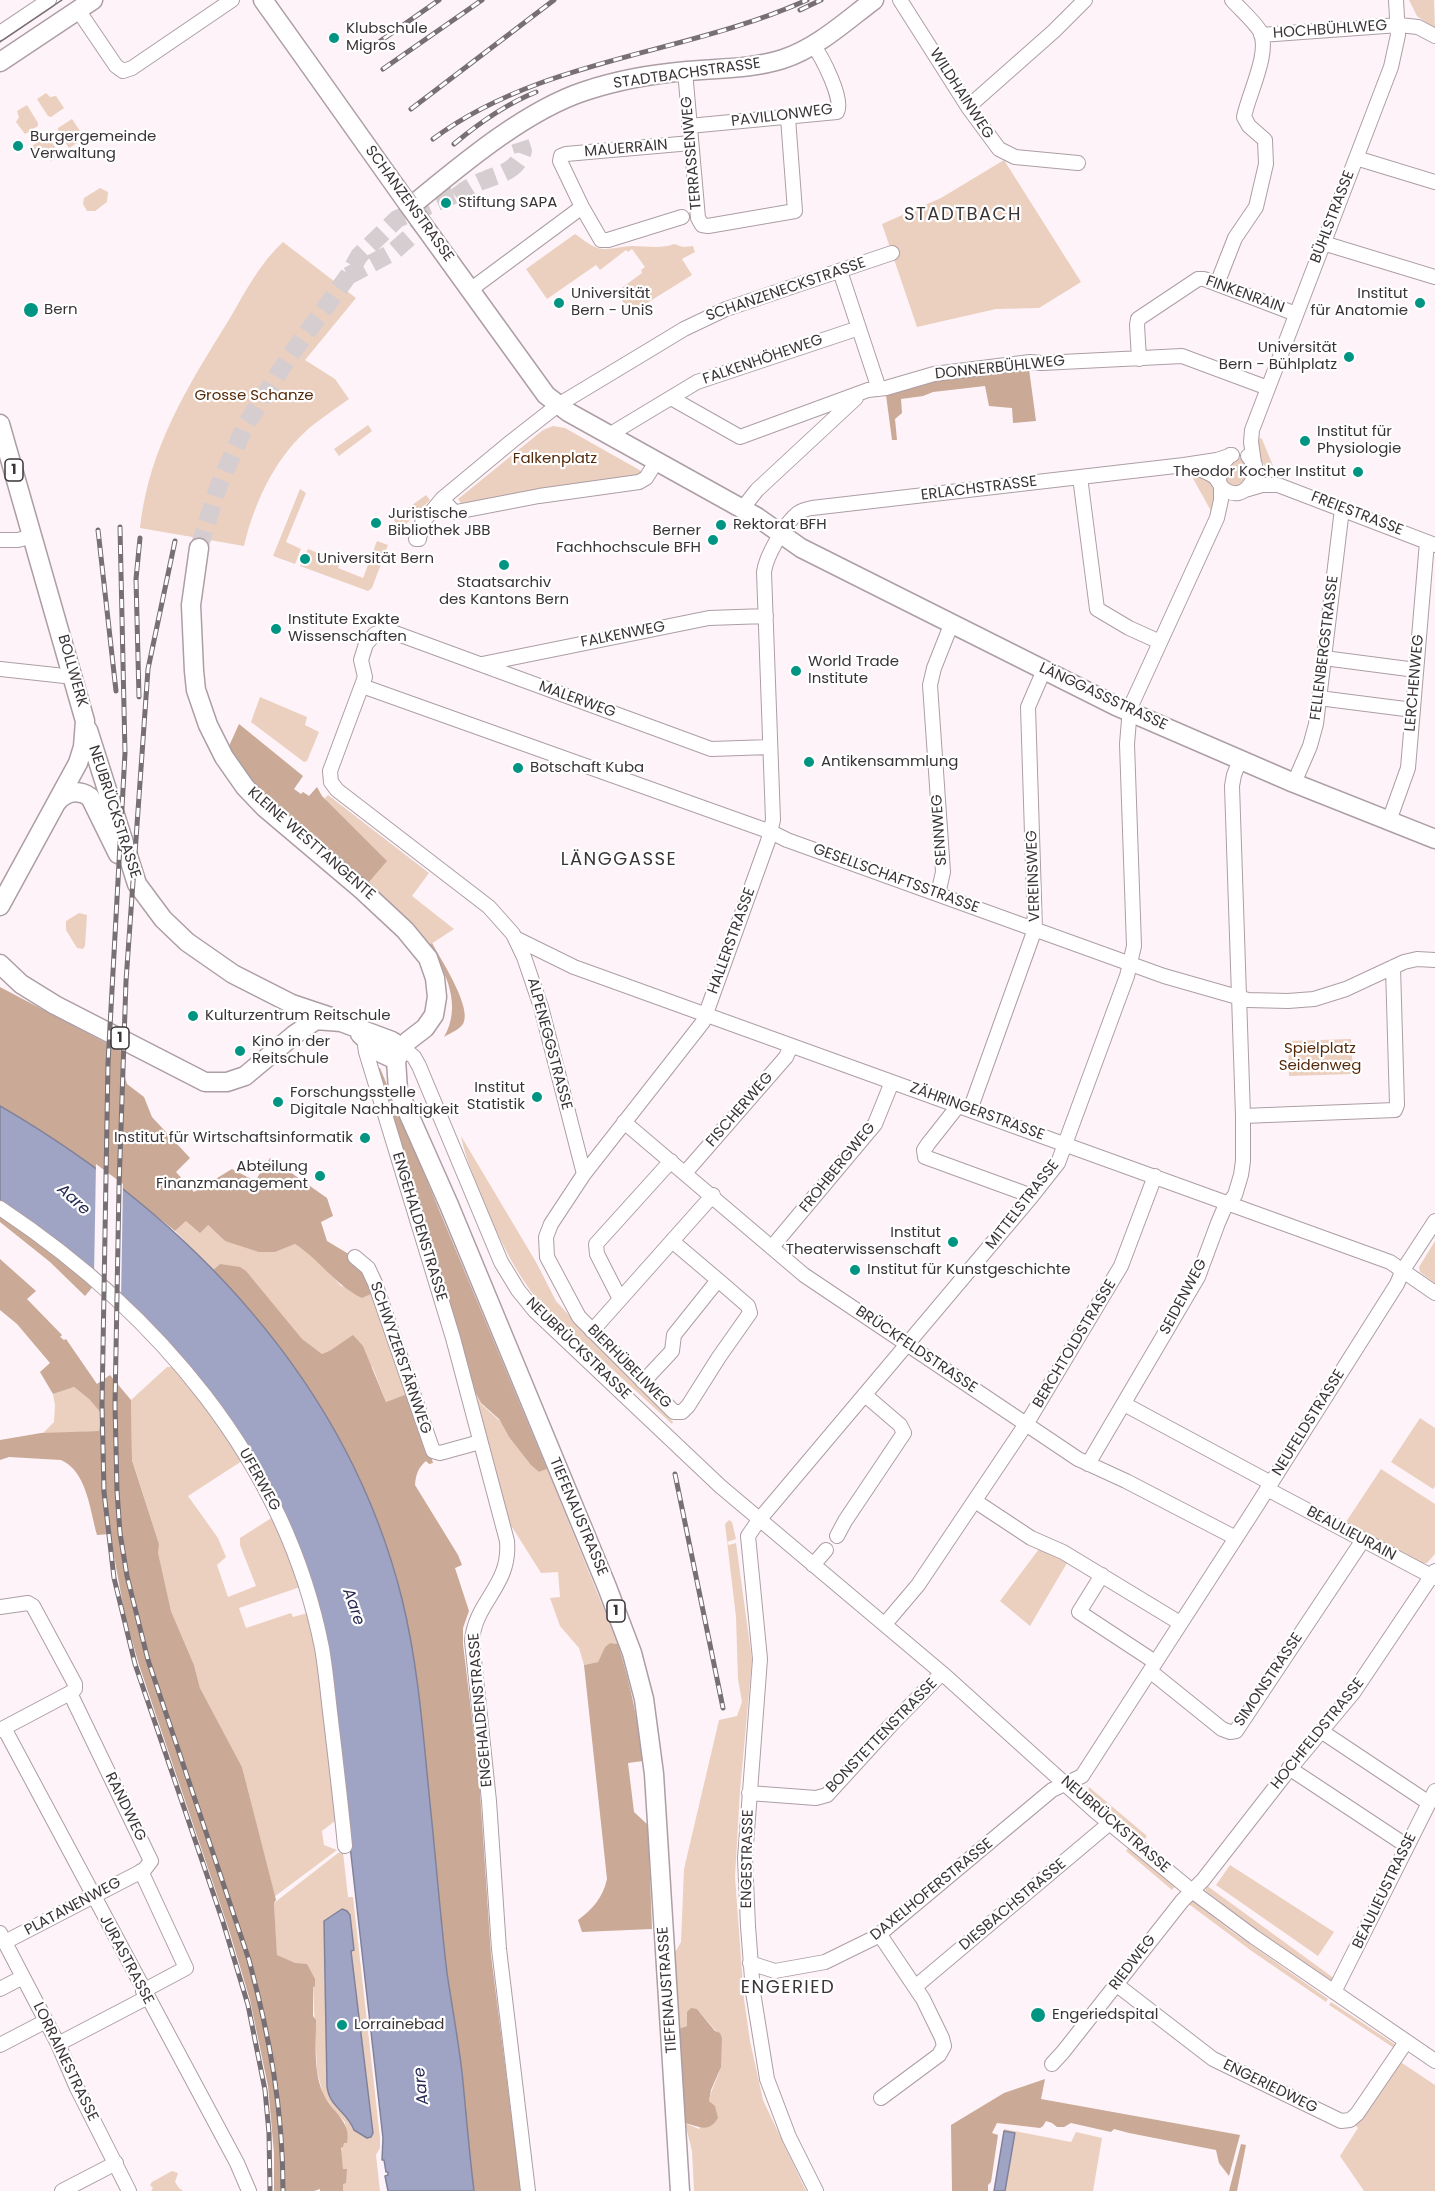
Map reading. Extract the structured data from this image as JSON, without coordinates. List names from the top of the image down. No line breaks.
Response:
{"streets":{"main road":["STADTBACHSTRASSE","SCHANZENSTRASSE","1","BOLLWERK","LÄNGGASSSTRASSE","NEUBRÜCKSTRASSE","KLEINE WESTTANGENTE","TIEFENAUSTRASSE"],"street":["HOCHBÜHLWEG","WILDHAINWEG","PAVILLONWEG","MAUERRAIN","TERRASSENWEG","BÜHLSTRASSE","SCHANZENECKSTRASSE","FINKENRAIN","FALKENHÖHEWEG","DONNERBÜHLWEG","ERLACHSTRASSE","FREIESTRASSE","FALKENWEG","FELLENBERGSTRASSE","LERCHENWEG","MALERWEG","SENNWEG","VEREINSWEG","GESELLSCHAFTSSTRASSE","HALLERSTRASSE","ALPENEGGSTRASSE","FISCHERWEG","ZÄHRINGERSTRASSE","FROHBERGWEG","MITTELSTRASSE","ENGEHALDENSTRASSE","SEIDENWEG","BERCHTOLDSTRASSE","BRÜCKFELDSTRASSE","SCHWYZERSTÄRNWEG","BIERHÜBELIWEG","NEUFELDSTRASSE","UFERWEG","BEAULIEURAIN","SIMONSTRASSE","HOCHFELDSTRASSE","BONSTETTENSTRASSE","RANDWEG","ENGESTRASSE","DAXELHOFERSTRASSE","BEAULIEUSTRASSE","DIESBACHSTRASSE","PLATANENWEG","JURASTRASSE","RIEDWEG","LORRAINESTRASSE","ENGERIEDWEG"]},"crossings":[["HOCHBÜHLWEG","BÜHLSTRASSE"],["STADTBACHSTRASSE","PAVILLONWEG"],["STADTBACHSTRASSE","TERRASSENWEG"],["STADTBACHSTRASSE","SCHANZENSTRASSE"],["PAVILLONWEG","TERRASSENWEG"],["MAUERRAIN","TERRASSENWEG"],["SCHANZENSTRASSE","SCHANZENECKSTRASSE"],["BÜHLSTRASSE","FINKENRAIN"],["BÜHLSTRASSE","DONNERBÜHLWEG"],["BÜHLSTRASSE","ERLACHSTRASSE"],["BÜHLSTRASSE","FREIESTRASSE"],["FINKENRAIN","DONNERBÜHLWEG"],["1","NEUBRÜCKSTRASSE"],["1","KLEINE WESTTANGENTE"],["1","ENGEHALDENSTRASSE"],["1","TIEFENAUSTRASSE"],["ERLACHSTRASSE","FREIESTRASSE"],["ERLACHSTRASSE","LÄNGGASSSTRASSE"],["ERLACHSTRASSE","HALLERSTRASSE"],["FREIESTRASSE","FELLENBERGSTRASSE"],["FREIESTRASSE","LERCHENWEG"],["FALKENWEG","MALERWEG"],["FALKENWEG","HALLERSTRASSE"],["FELLENBERGSTRASSE","LÄNGGASSSTRASSE"],["BOLLWERK","NEUBRÜCKSTRASSE"],["LERCHENWEG","LÄNGGASSSTRASSE"],["LÄNGGASSSTRASSE","SENNWEG"],["LÄNGGASSSTRASSE","VEREINSWEG"],["LÄNGGASSSTRASSE","HALLERSTRASSE"],["LÄNGGASSSTRASSE","MITTELSTRASSE"],["LÄNGGASSSTRASSE","SEIDENWEG"],["MALERWEG","GESELLSCHAFTSSTRASSE"],["MALERWEG","HALLERSTRASSE"],["MALERWEG","ALPENEGGSTRASSE"],["NEUBRÜCKSTRASSE","KLEINE WESTTANGENTE"],["NEUBRÜCKSTRASSE","MITTELSTRASSE"],["NEUBRÜCKSTRASSE","BERCHTOLDSTRASSE"],["NEUBRÜCKSTRASSE","NEUFELDSTRASSE"],["NEUBRÜCKSTRASSE","TIEFENAUSTRASSE"],["NEUBRÜCKSTRASSE","HOCHFELDSTRASSE"],["NEUBRÜCKSTRASSE","BONSTETTENSTRASSE"],["NEUBRÜCKSTRASSE","ENGESTRASSE"],["NEUBRÜCKSTRASSE","DAXELHOFERSTRASSE"],["NEUBRÜCKSTRASSE","BEAULIEUSTRASSE"],["NEUBRÜCKSTRASSE","DIESBACHSTRASSE"],["NEUBRÜCKSTRASSE","RIEDWEG"],["NEUBRÜCKSTRASSE","ENGERIEDWEG"],["SENNWEG","GESELLSCHAFTSSTRASSE"],["KLEINE WESTTANGENTE","TIEFENAUSTRASSE"],["VEREINSWEG","GESELLSCHAFTSSTRASSE"],["VEREINSWEG","ZÄHRINGERSTRASSE"],["VEREINSWEG","MITTELSTRASSE"],["GESELLSCHAFTSSTRASSE","HALLERSTRASSE"],["GESELLSCHAFTSSTRASSE","ALPENEGGSTRASSE"],["GESELLSCHAFTSSTRASSE","MITTELSTRASSE"],["GESELLSCHAFTSSTRASSE","SEIDENWEG"],["HALLERSTRASSE","ALPENEGGSTRASSE"],["HALLERSTRASSE","ZÄHRINGERSTRASSE"],["HALLERSTRASSE","BRÜCKFELDSTRASSE"],["HALLERSTRASSE","BIERHÜBELIWEG"],["ALPENEGGSTRASSE","ZÄHRINGERSTRASSE"],["FISCHERWEG","ZÄHRINGERSTRASSE"],["FISCHERWEG","BRÜCKFELDSTRASSE"],["ZÄHRINGERSTRASSE","FROHBERGWEG"],["ZÄHRINGERSTRASSE","MITTELSTRASSE"],["ZÄHRINGERSTRASSE","SEIDENWEG"],["ZÄHRINGERSTRASSE","BERCHTOLDSTRASSE"],["ZÄHRINGERSTRASSE","NEUFELDSTRASSE"],["FROHBERGWEG","BRÜCKFELDSTRASSE"],["MITTELSTRASSE","BRÜCKFELDSTRASSE"],["MITTELSTRASSE","ENGESTRASSE"],["ENGEHALDENSTRASSE","SCHWYZERSTÄRNWEG"],["SEIDENWEG","BRÜCKFELDSTRASSE"],["SEIDENWEG","BEAULIEURAIN"],["BERCHTOLDSTRASSE","BRÜCKFELDSTRASSE"],["BRÜCKFELDSTRASSE","NEUFELDSTRASSE"],["NEUFELDSTRASSE","BEAULIEURAIN"],["NEUFELDSTRASSE","SIMONSTRASSE"],["NEUFELDSTRASSE","DAXELHOFERSTRASSE"],["BEAULIEURAIN","SIMONSTRASSE"],["BEAULIEURAIN","HOCHFELDSTRASSE"],["HOCHFELDSTRASSE","RIEDWEG"],["BONSTETTENSTRASSE","ENGESTRASSE"],["RANDWEG","PLATANENWEG"],["ENGESTRASSE","DAXELHOFERSTRASSE"],["PLATANENWEG","JURASTRASSE"],["PLATANENWEG","LORRAINESTRASSE"],["RIEDWEG","ENGERIEDWEG"]],"districts":["STADTBACH","LÄNGGASSE","ENGERIED"],"water":["Aare"],"parks":["Grosse Schanze","Falkenplatz","Spielplatz Seidenweg"],"places":["Klubschule Migros","Burgergemeinde Verwaltung","Stiftung SAPA","Universität Bern - UniS","Institut für Anatomie","Bern","Universität Bern - Bühlplatz","Institut für Physiologie","Theodor Kocher Institut","Juristische Bibliothek JBB","Rektorat BFH","Berner Fachhochscule BFH","Universität Bern","Staatsarchiv des Kantons Bern","Institute Exakte Wissenschaften","World Trade Institute","Antikensammlung","Botschaft Kuba","Kulturzentrum Reitschule","Kino in der Reitschule","Institut Statistik","Forschungsstelle Digitale Nachhaltigkeit","Institut für Wirtschaftsinformatik","Abteilung Finanzmanagement","Institut Theaterwissenschaft","Institut für Kunstgeschichte","Engeriedspital","Lorrainebad"]}
